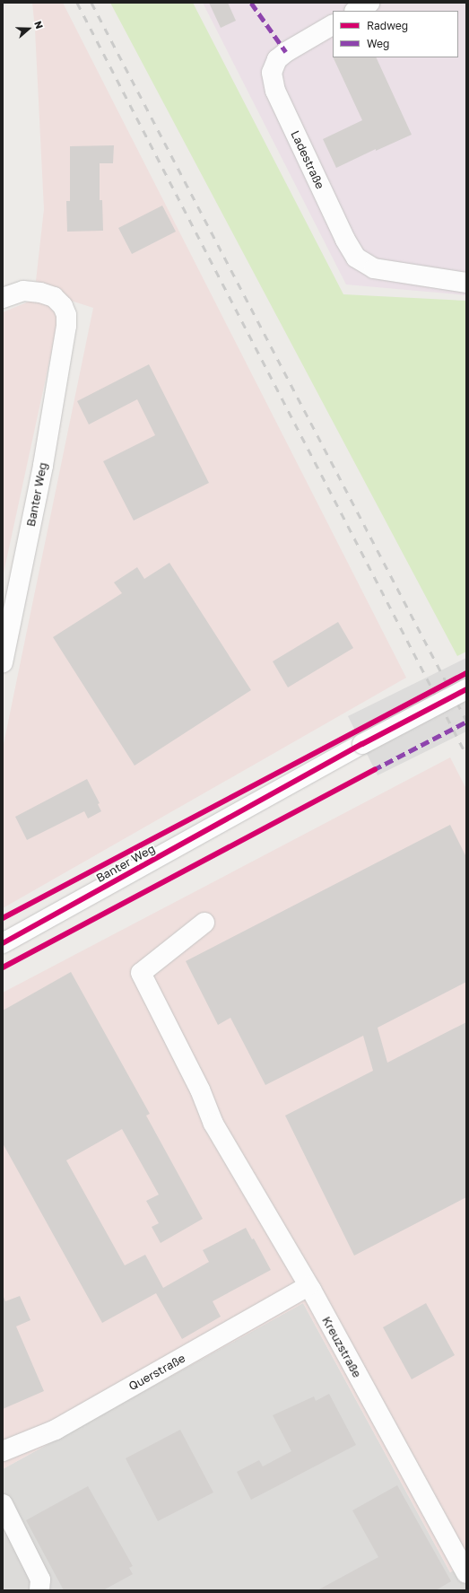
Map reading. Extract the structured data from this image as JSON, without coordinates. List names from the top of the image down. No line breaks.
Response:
{"streets":{"street":["Ladestraße","Banter Weg","Kreuzstraße","Querstraße"]},"crossings":[["Kreuzstraße","Querstraße"]],"legend":["Radweg","Weg"],"north":"right"}
